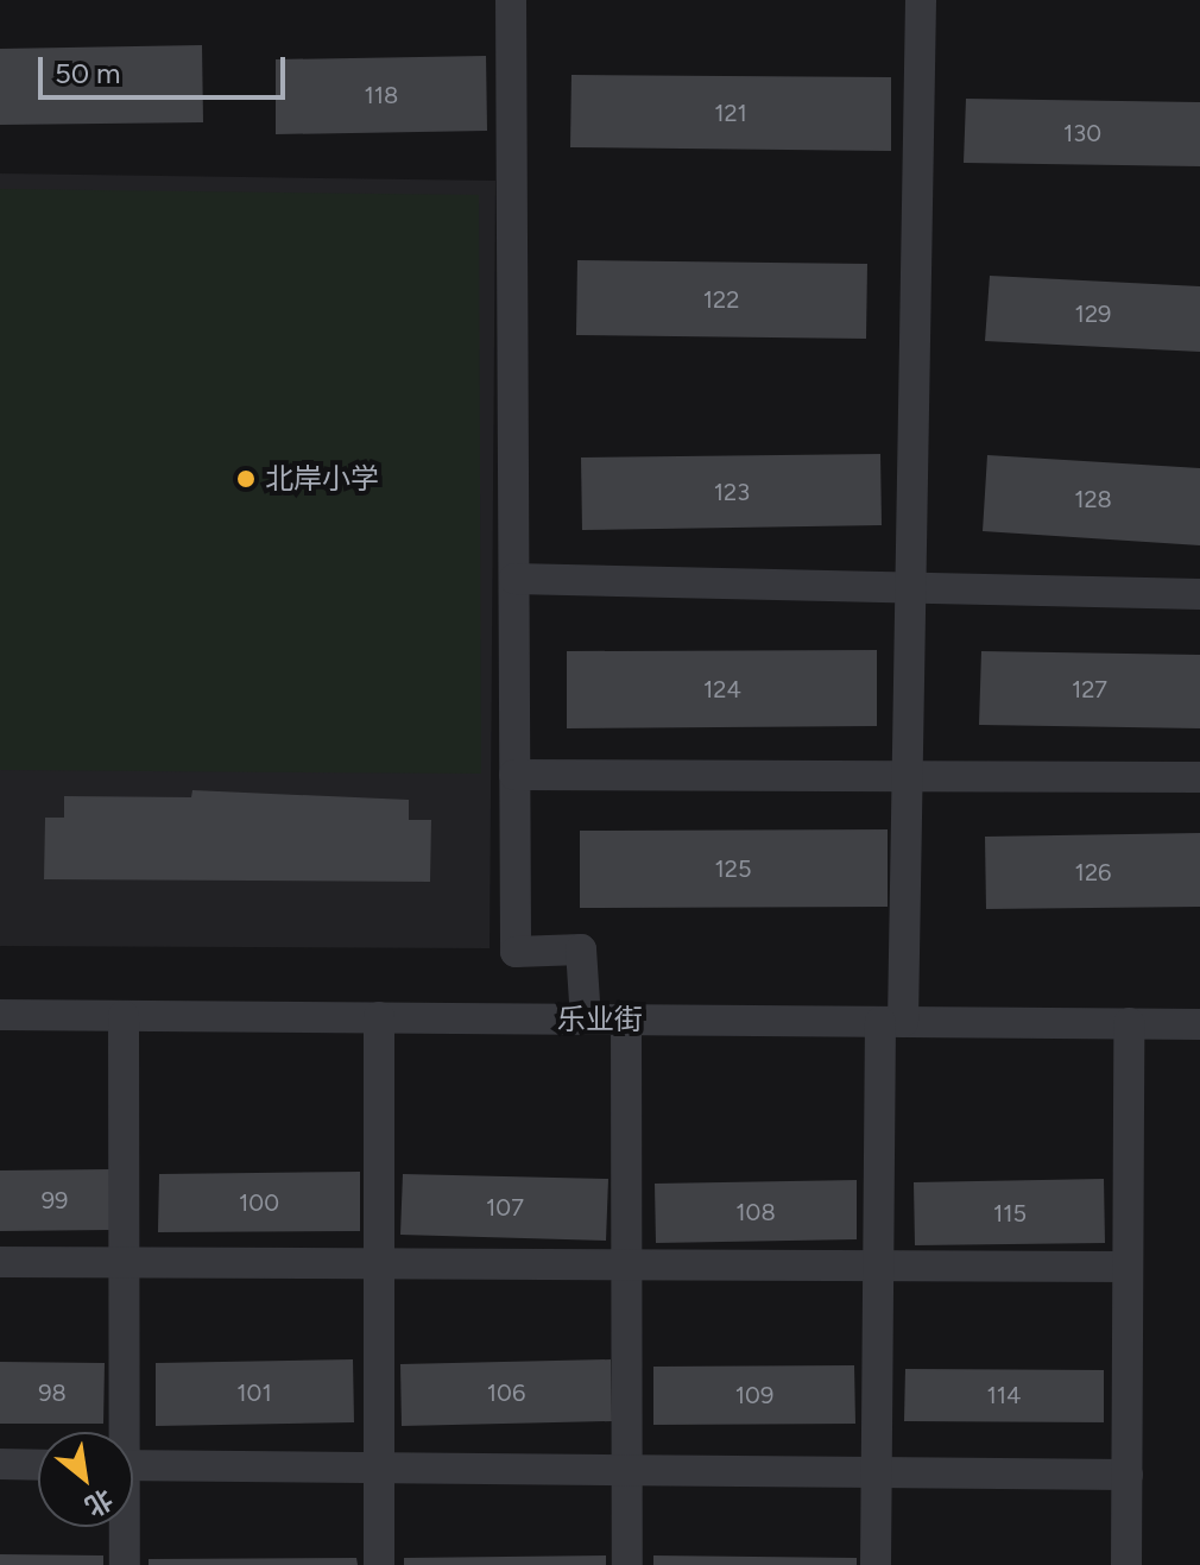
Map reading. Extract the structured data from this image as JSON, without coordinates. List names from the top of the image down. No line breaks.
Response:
{"streets":{"street":["乐业街"]},"places":["北岸小学"],"house_numbers":["118","121","130","122","129","123","128","124","127","125","126","99","100","107","108","115","98","101","106","109","114"],"scale_bar":"50 m","north":"bottom right"}
